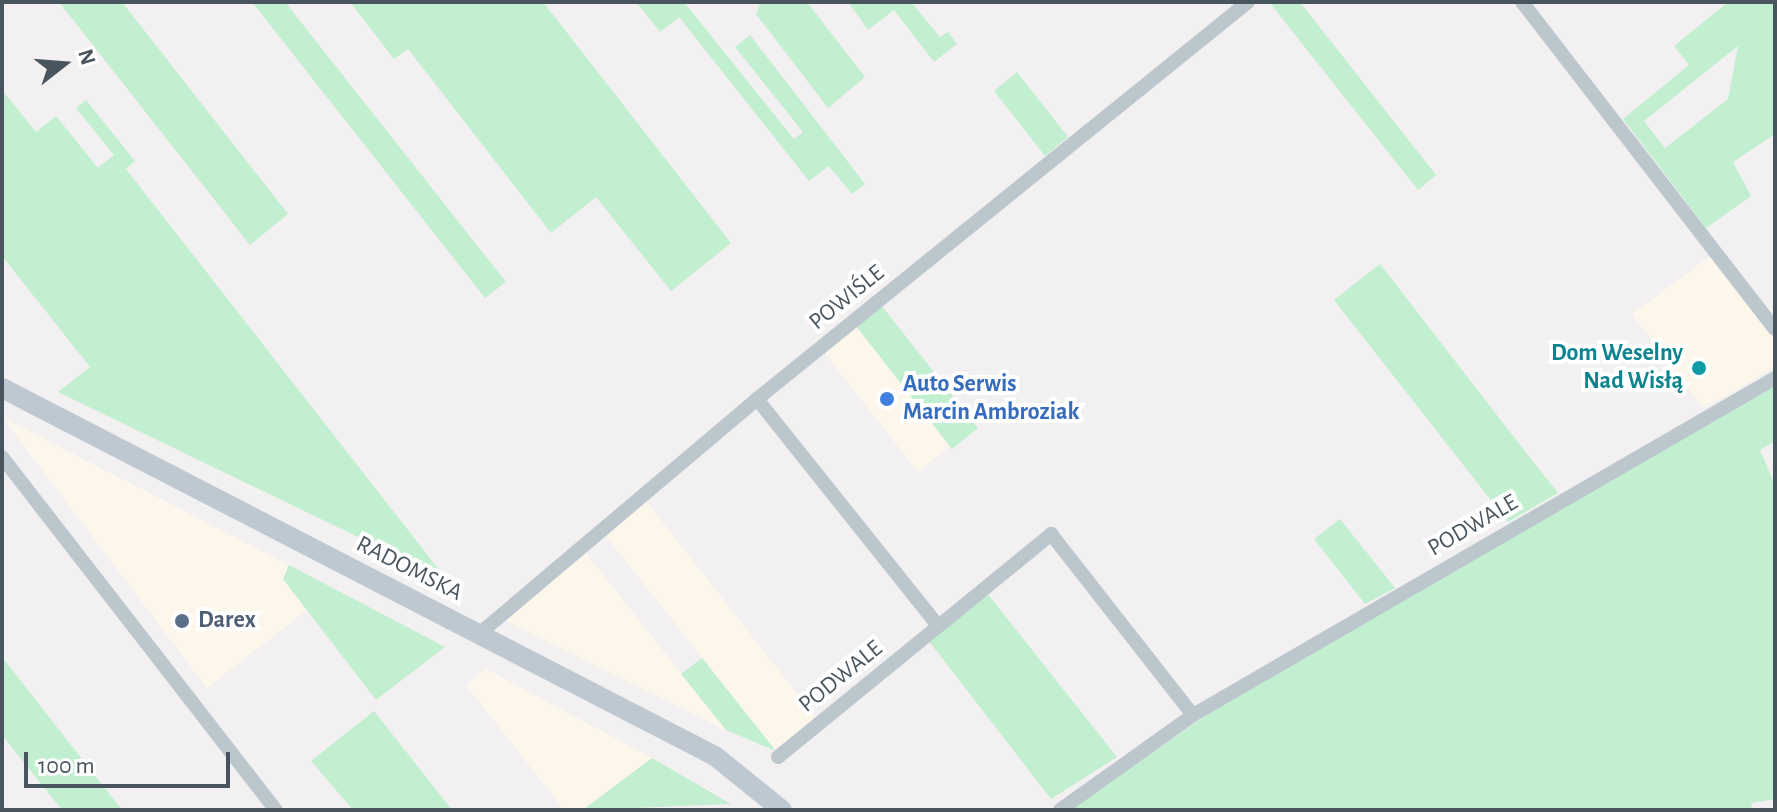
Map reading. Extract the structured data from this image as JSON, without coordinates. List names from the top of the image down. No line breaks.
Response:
{"streets":{"main road":["RADOMSKA"],"street":["POWIŚLE","PODWALE"]},"crossings":[["POWIŚLE","RADOMSKA"]],"places":["Dom Weselny Nad Wisłą","Auto Serwis Marcin Ambroziak","Darex"],"scale_bar":"100 m","north":"right"}
